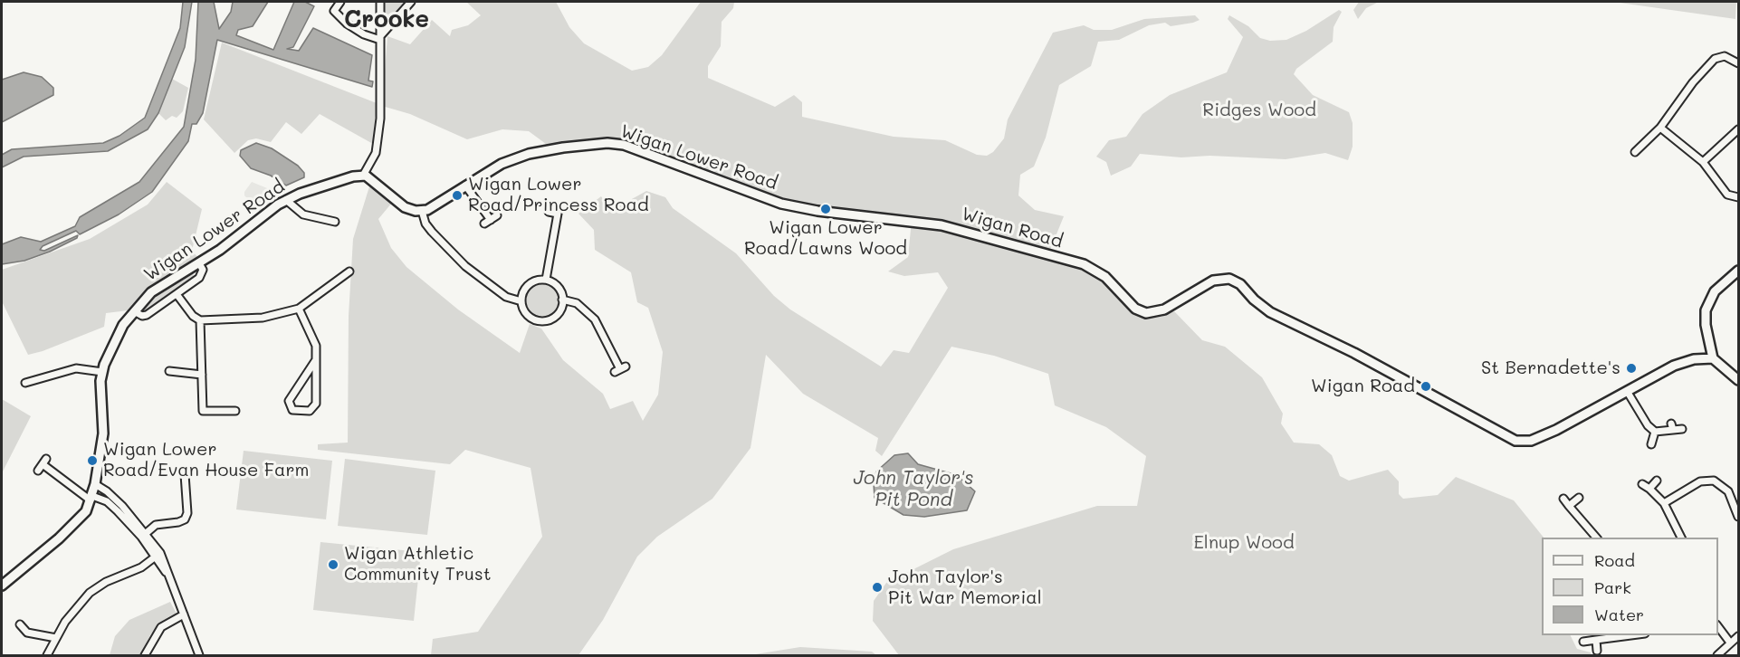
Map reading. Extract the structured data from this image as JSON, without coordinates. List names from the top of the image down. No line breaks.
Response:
{"streets":{"main road":["Wigan Lower Road","Wigan Road"]},"crossings":[["Wigan Lower Road","Wigan Road"]],"districts":["Crooke"],"water":["John Taylor's Pit Pond"],"parks":["Ridges Wood","Elnup Wood"],"places":["Wigan Lower Road/Princess Road","Wigan Lower Road/Lawns Wood","St Bernadette's","Wigan Road","Wigan Lower Road/Evan House Farm","Wigan Athletic Community Trust","John Taylor's Pit War Memorial"],"legend":["Road","Park","Water"]}
